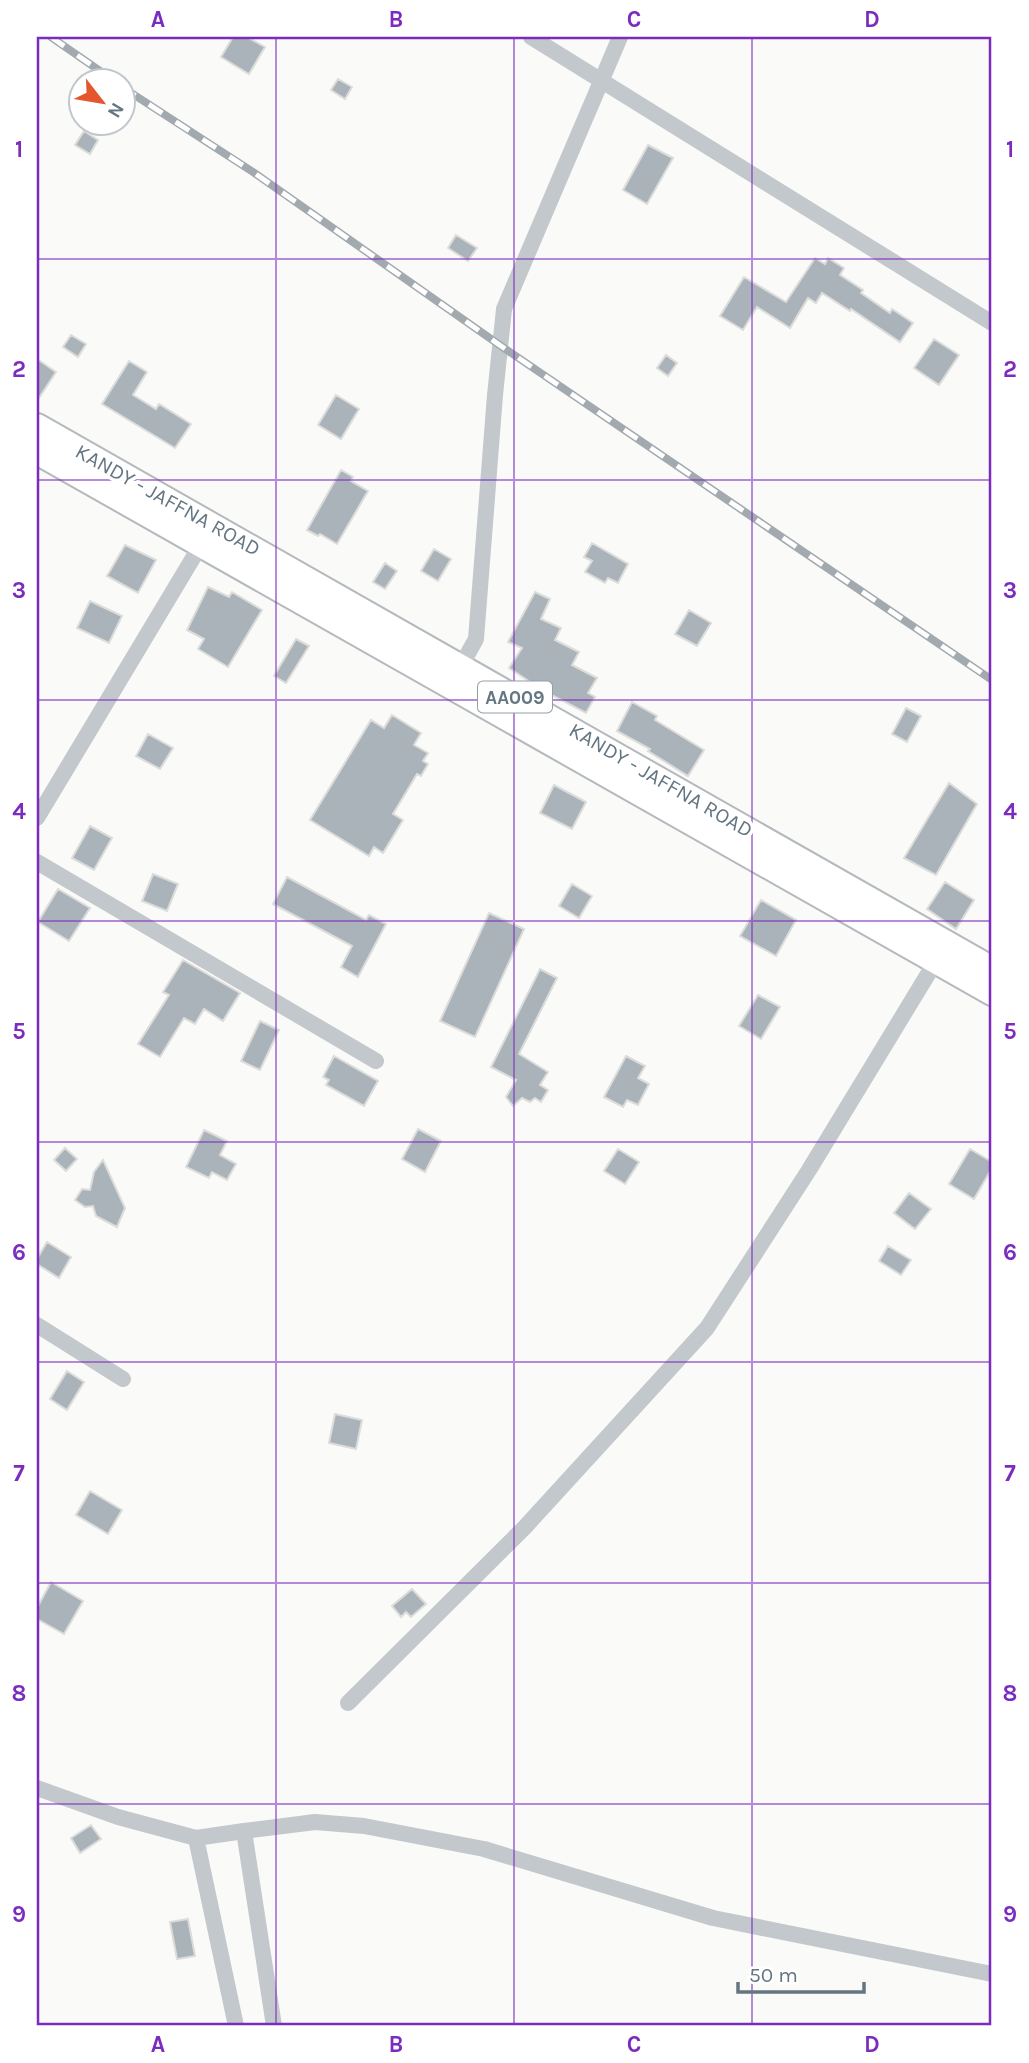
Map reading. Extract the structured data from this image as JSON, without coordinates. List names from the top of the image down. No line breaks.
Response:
{"streets":{"highway":["KANDY - JAFFNA ROAD","AA009"]},"scale_bar":"50 m","north":"bottom right","grid":{"columns":["A","B","C","D"],"rows":["1","2","3","4","5","6","7","8","9"]}}
